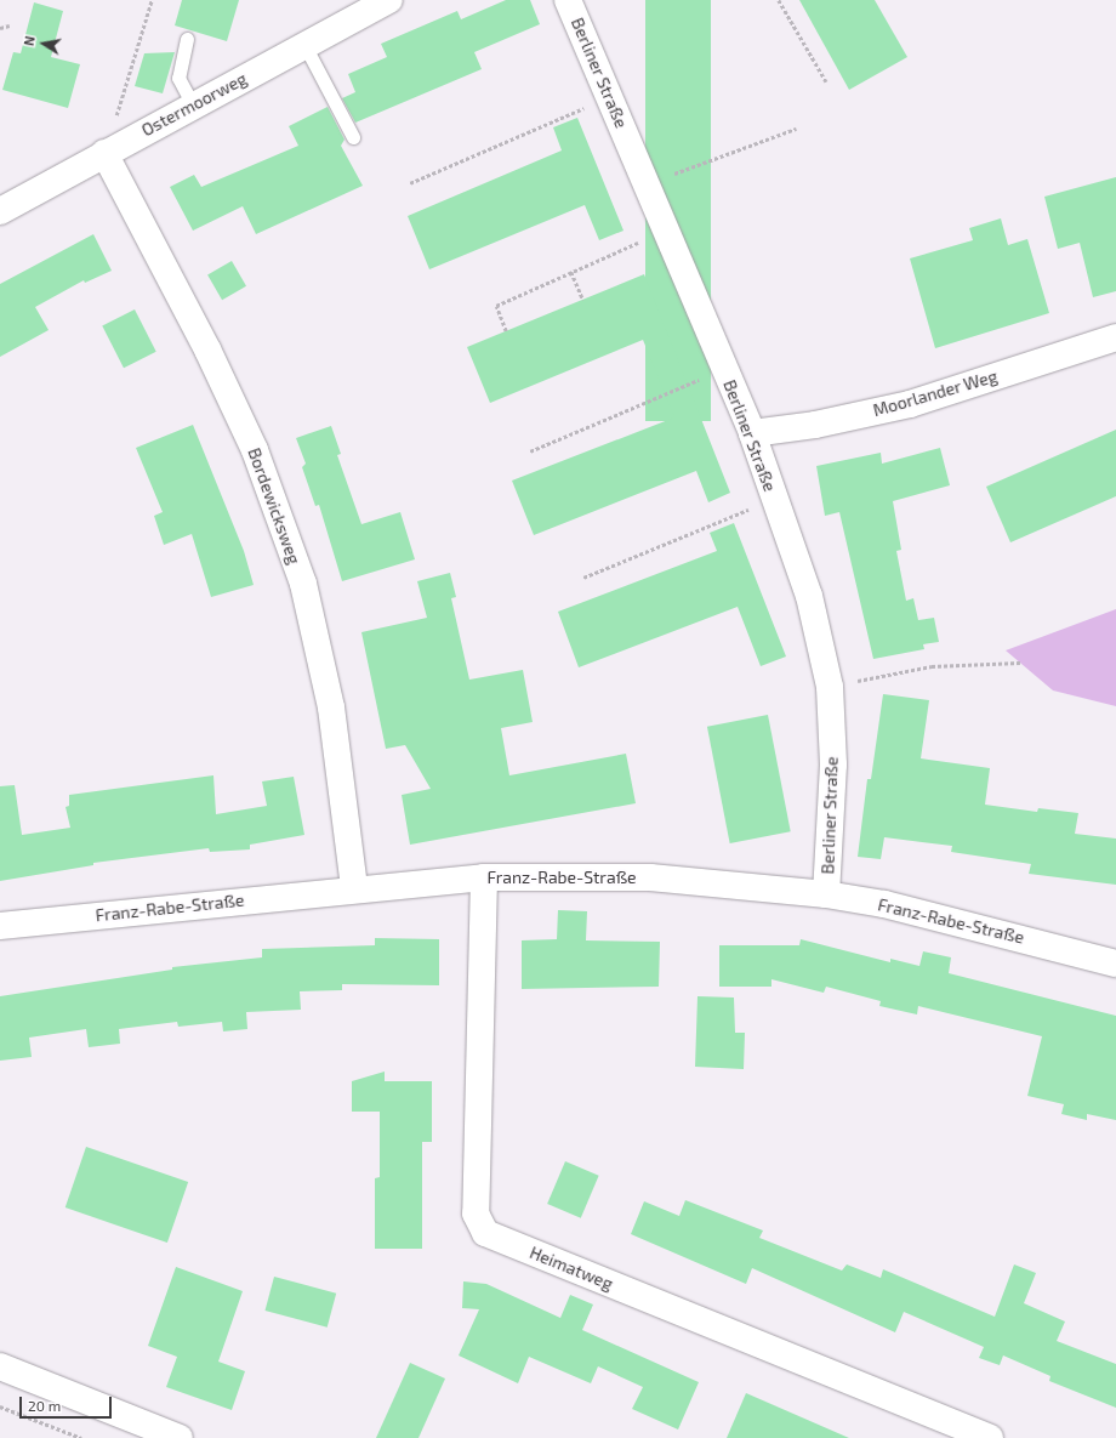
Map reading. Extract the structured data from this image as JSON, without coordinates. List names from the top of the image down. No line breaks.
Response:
{"streets":{"street":["Berliner Straße","Ostermoorweg","Moorlander Weg","Bordewicksweg","Franz-Rabe-Straße","Heimatweg"]},"crossings":[["Berliner Straße","Moorlander Weg"],["Berliner Straße","Franz-Rabe-Straße"],["Ostermoorweg","Bordewicksweg"],["Bordewicksweg","Franz-Rabe-Straße"],["Franz-Rabe-Straße","Heimatweg"]],"scale_bar":"20 m","north":"left"}
